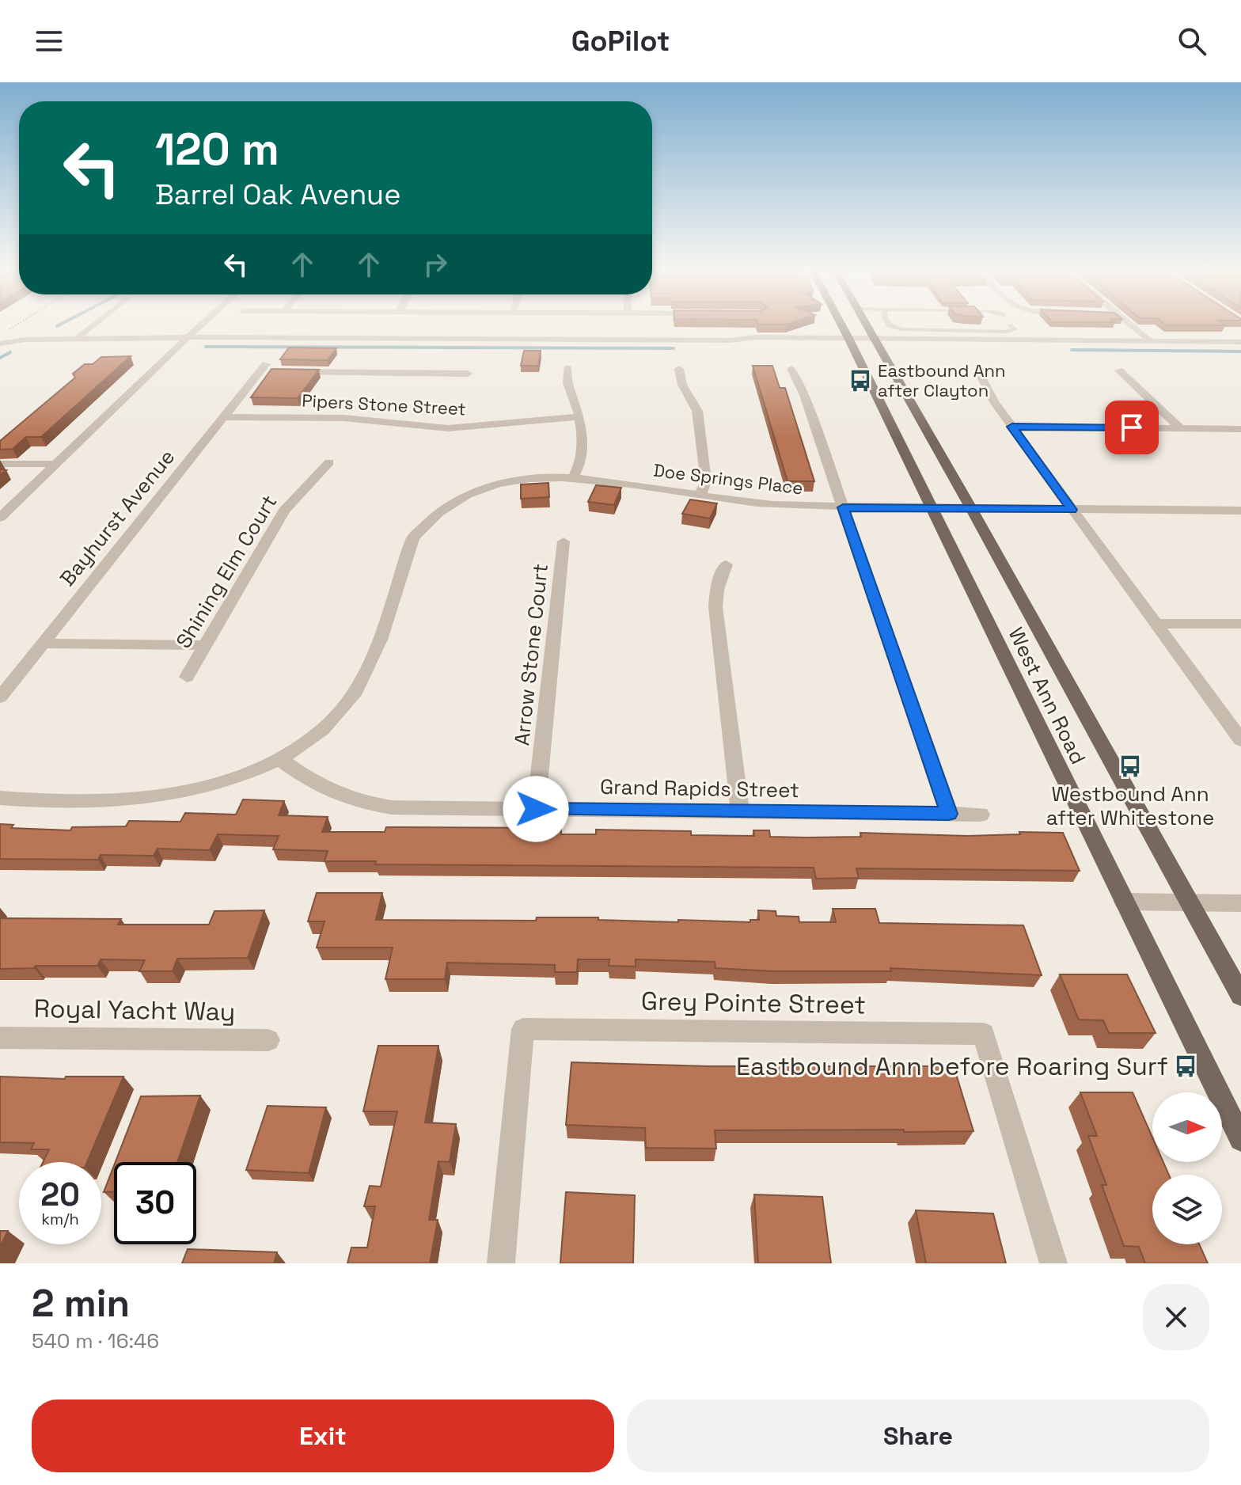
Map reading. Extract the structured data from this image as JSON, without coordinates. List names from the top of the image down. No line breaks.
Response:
{"streets":{"main road":["West Ann Road"],"street":["Pipers Stone Street","Doe Springs Place","Bayhurst Avenue","Shining Elm Court","Arrow Stone Court","Grand Rapids Street","Grey Pointe Street","Royal Yacht Way"]},"crossings":[["Pipers Stone Street","Bayhurst Avenue"],["Doe Springs Place","West Ann Road"],["Doe Springs Place","Grand Rapids Street"],["Arrow Stone Court","Grand Rapids Street"]],"places":{"bus stop":["Eastbound Ann after Clayton","Westbound Ann after Whitestone","Eastbound Ann before Roaring Surf"]},"north":"right","page":{"header":"GoPilot","turn":["120 m","Barrel Oak Avenue"],"speed":"20 km/h","limit":"30","heading":["2 min","540 m · 16:46"],"buttons":["Exit","Share"]}}
